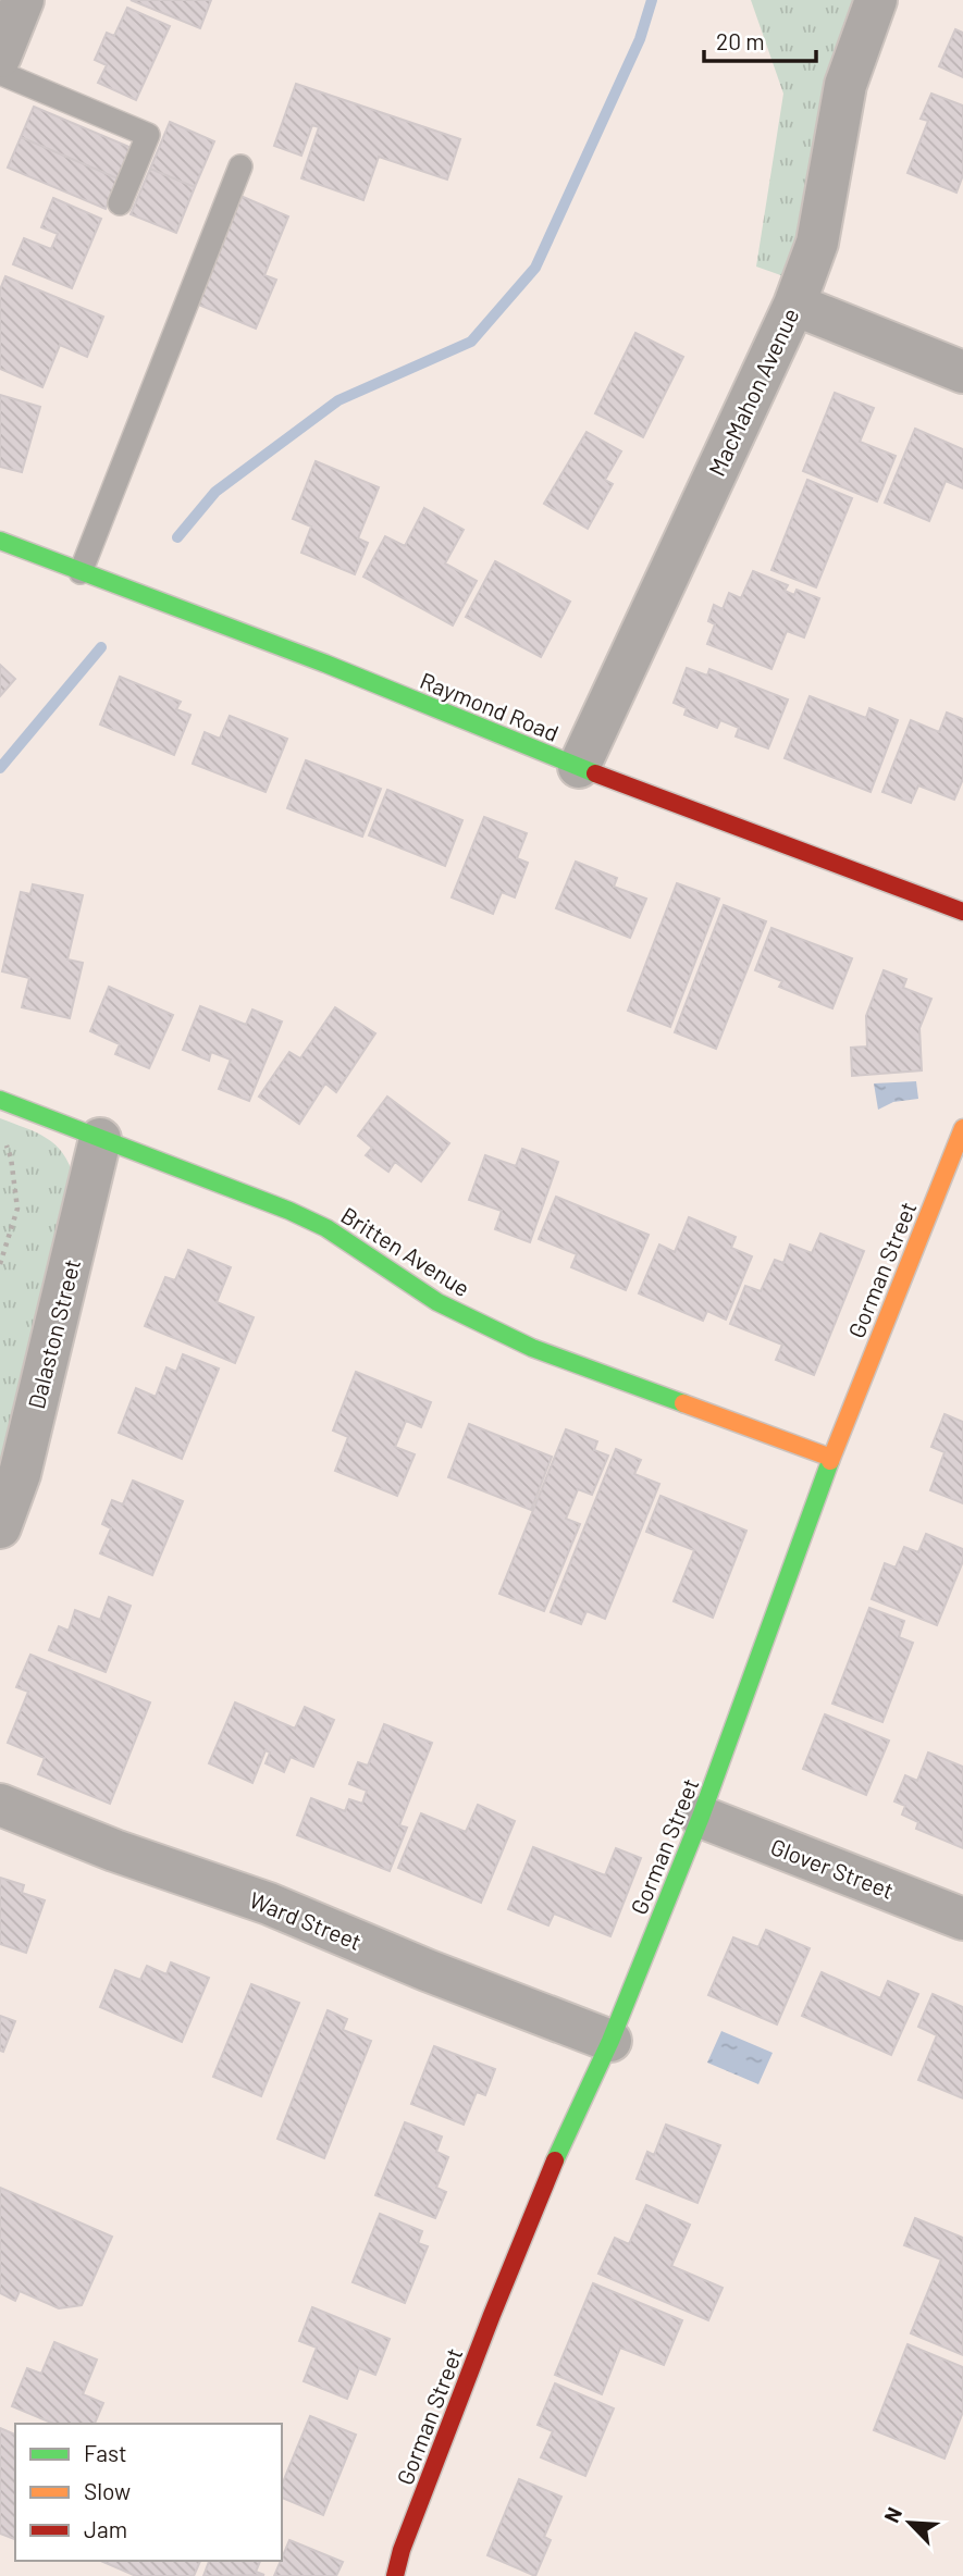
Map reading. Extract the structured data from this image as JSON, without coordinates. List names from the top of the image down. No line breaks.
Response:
{"streets":{"street":["MacMahon Avenue","Raymond Road","Britten Avenue","Gorman Street","Dalaston Street","Glover Street","Ward Street"]},"crossings":[["MacMahon Avenue","Raymond Road"],["Britten Avenue","Gorman Street"],["Britten Avenue","Dalaston Street"],["Gorman Street","Glover Street"],["Gorman Street","Ward Street"]],"legend":["Fast","Slow","Jam"],"scale_bar":"20 m","north":"top left"}
